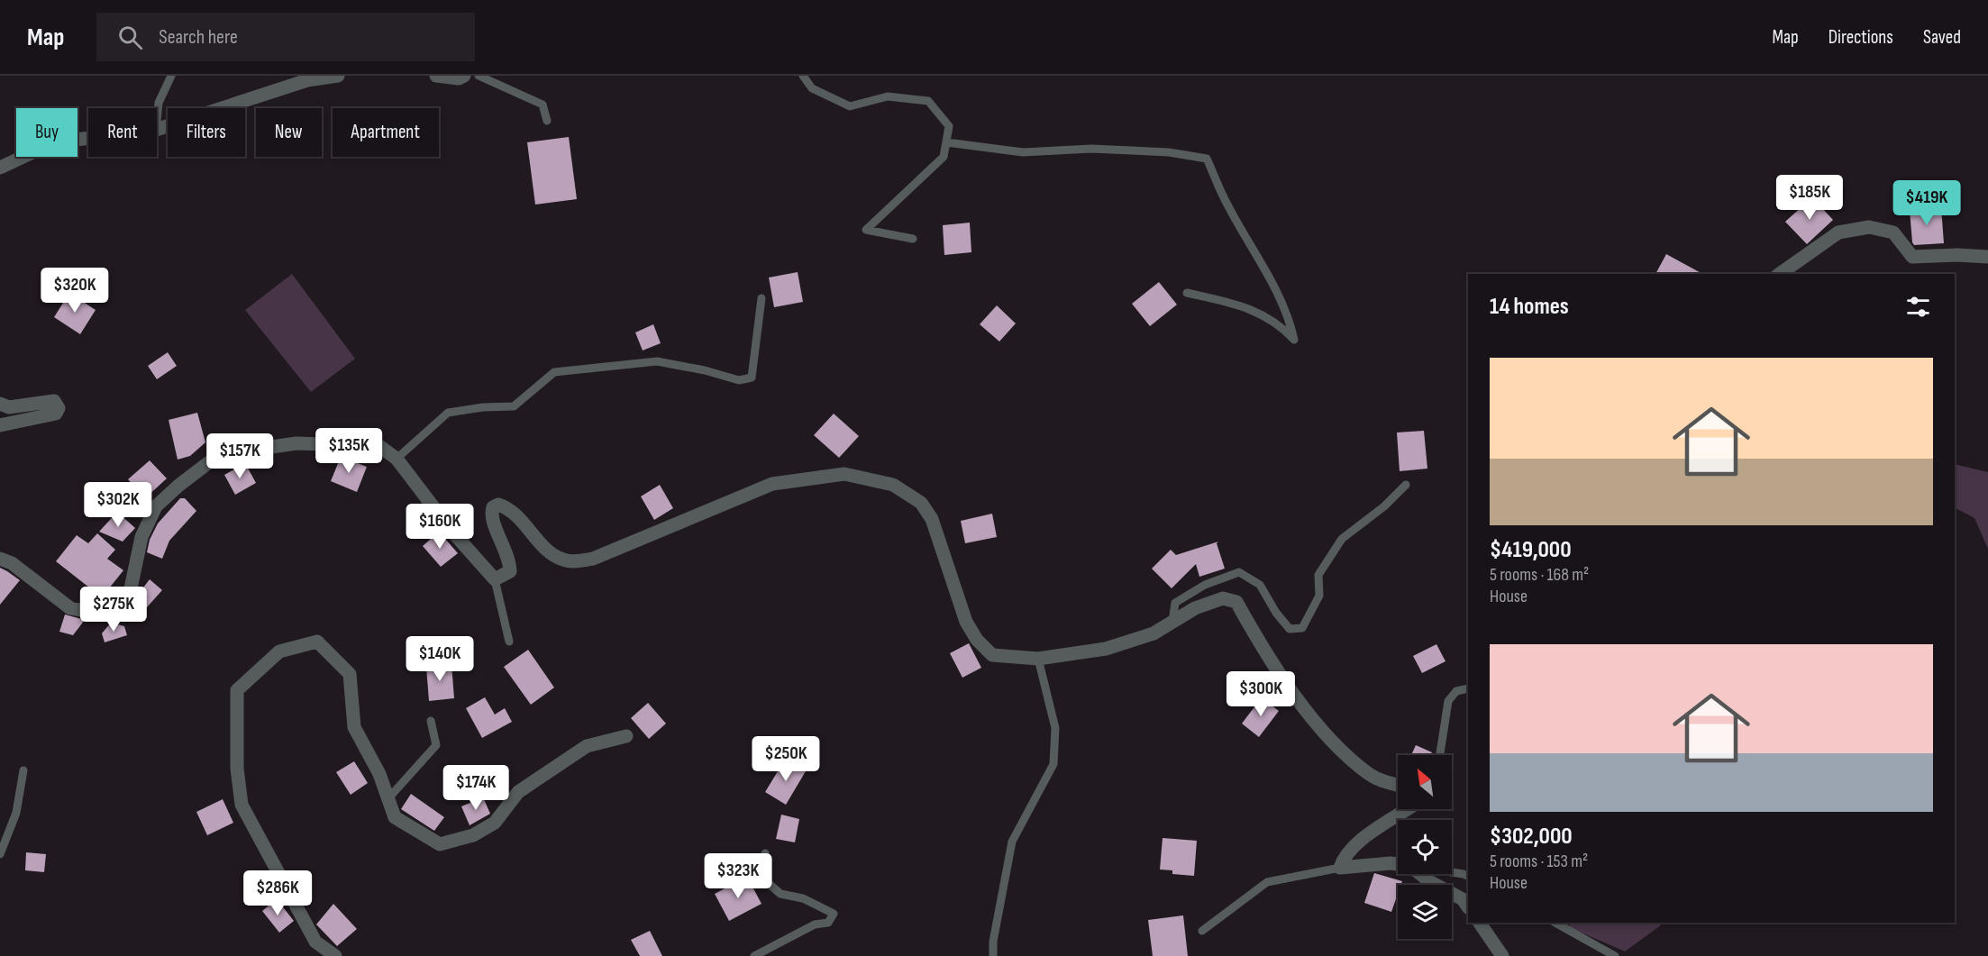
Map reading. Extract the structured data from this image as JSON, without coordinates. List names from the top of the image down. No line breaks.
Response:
{"north":"top left","page":{"header":"Map","search":"Search here","nav":["Map","Directions","Saved"],"chip":["Buy","Rent","Filters","New","Apartment"],"price":["$185K","$419K","$320K","$135K","$157K","$302K","$160K","$275K","$140K","$300K","$250K","$174K","$323K","$286K"],"heading":"14 homes","list":[{"name":"$419,000","note":"5 rooms · 168 m² · House"},{"name":"$302,000","note":"5 rooms · 153 m² · House"}]}}
